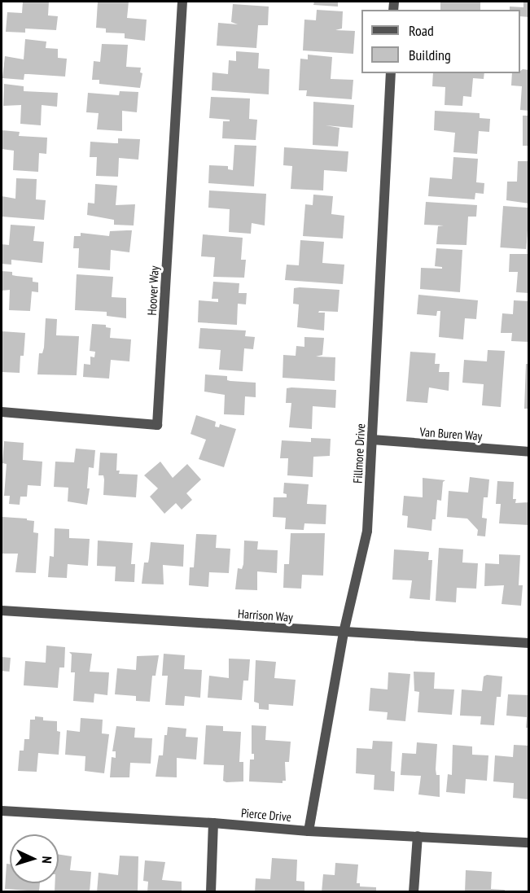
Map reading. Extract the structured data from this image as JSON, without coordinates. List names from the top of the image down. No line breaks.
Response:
{"streets":{"street":["Hoover Way","Van Buren Way","Fillmore Drive","Harrison Way","Pierce Drive"]},"crossings":[["Van Buren Way","Fillmore Drive"],["Fillmore Drive","Harrison Way"],["Fillmore Drive","Pierce Drive"]],"legend":["Road","Building"],"north":"right"}
